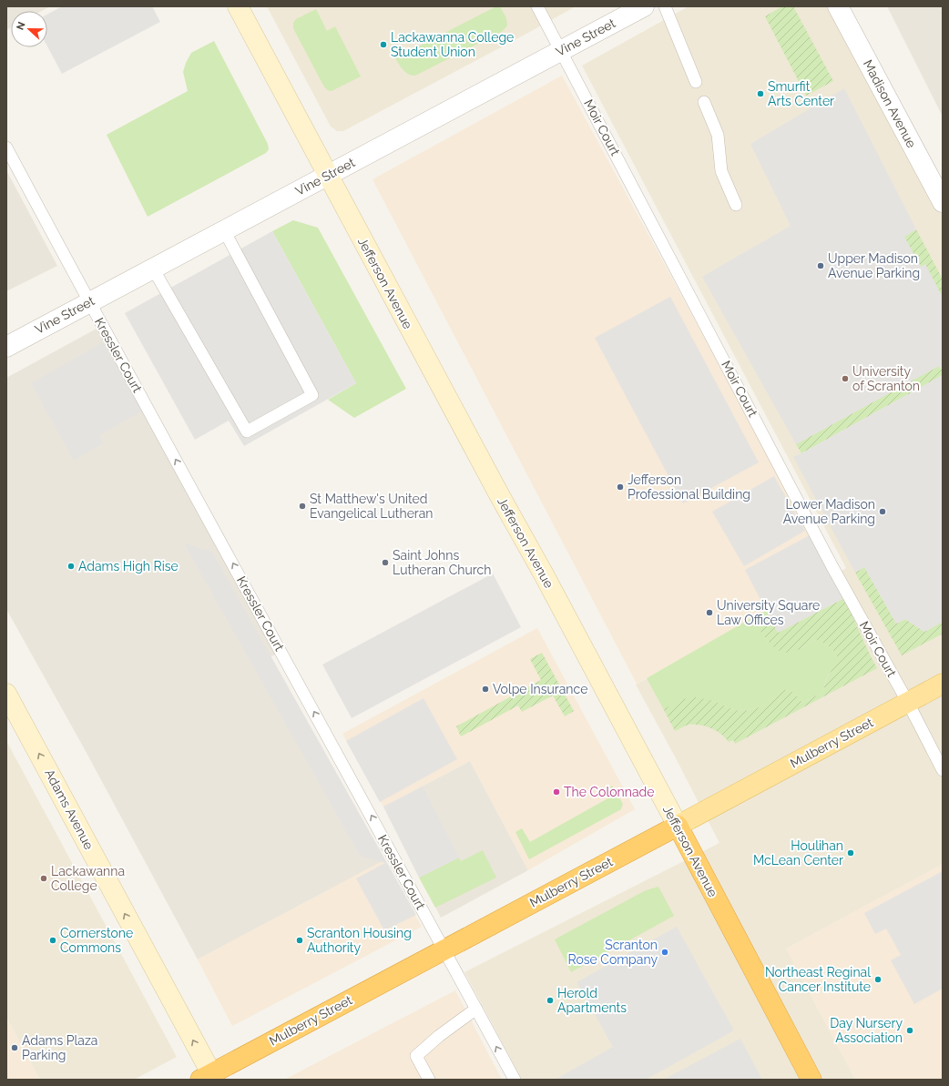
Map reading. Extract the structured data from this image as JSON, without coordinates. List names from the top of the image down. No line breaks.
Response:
{"streets":{"highway":["Jefferson Avenue","Mulberry Street"],"main road":["Adams Avenue"],"street":["Vine Street","Madison Avenue"],"lane":["Moir Court","Kressler Court"]},"crossings":[["Vine Street","Moir Court"],["Vine Street","Jefferson Avenue"],["Vine Street","Kressler Court"],["Moir Court","Mulberry Street"],["Jefferson Avenue","Mulberry Street"],["Kressler Court","Mulberry Street"],["Mulberry Street","Adams Avenue"]],"one_way":["Kressler Court","Adams Avenue"],"places":["Lackawanna College Student Union","Smurfit Arts Center","Upper Madison Avenue Parking","University of Scranton","Jefferson Professional Building","St Matthew's United Evangelical Lutheran","Lower Madison Avenue Parking","Saint Johns Lutheran Church","Adams High Rise","University Square Law Offices","Volpe Insurance","The Colonnade","Houlihan McLean Center","Lackawanna College","Cornerstone Commons","Scranton Housing Authority","Scranton Rose Company","Northeast Reginal Cancer Institute","Herold Apartments","Day Nursery Association","Adams Plaza Parking"],"north":"left"}
